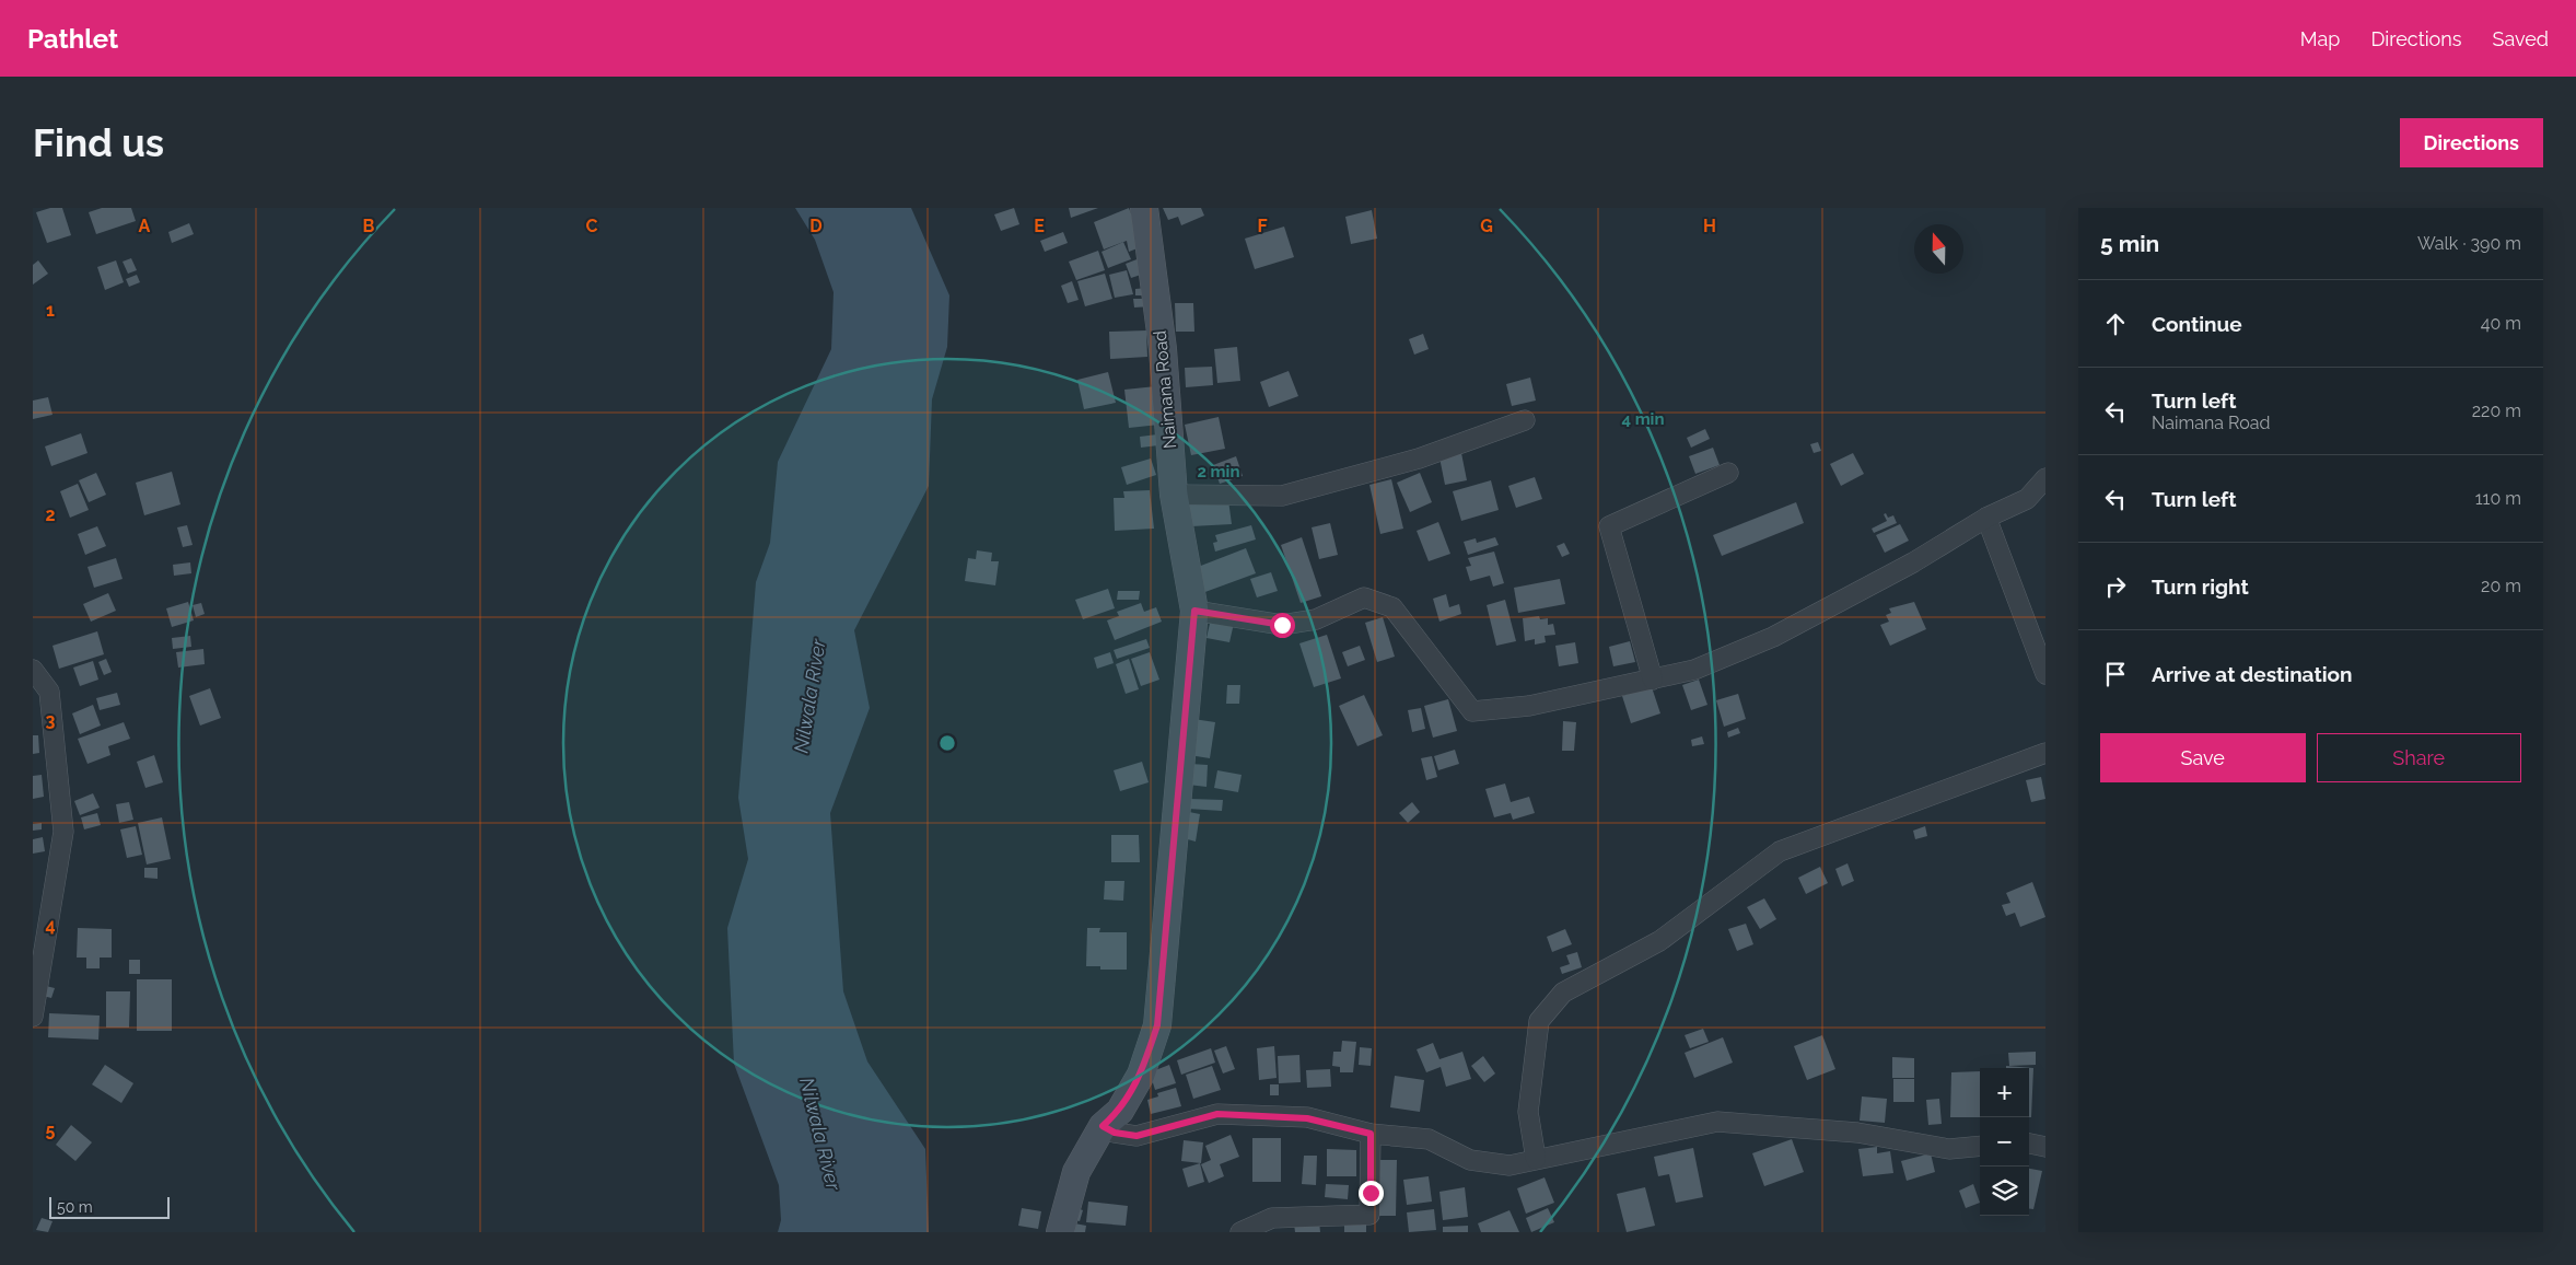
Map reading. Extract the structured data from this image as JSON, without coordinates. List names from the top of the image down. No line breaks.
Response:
{"streets":{"street":["Naimana Road"]},"water":["Nilwala River"],"scale_bar":"50 m","north":"top","page":{"header":"Pathlet","nav":["Map","Directions","Saved"],"buttons":["Directions",["Save","Share"]],"title":"Find us","heading":["5 min","Walk · 390 m"],"list":[["Continue","40 m"],["Turn left","Naimana Road","220 m"],["Turn left","110 m"],["Turn right","20 m"],"Arrive at destination"],"map_buttons":["+","−"],"scale":"50 m"},"grid":{"columns":["A","B","C","D","E","F","G","H"],"rows":["1","2","3","4","5"]},"rings":["4 min","2 min"]}
